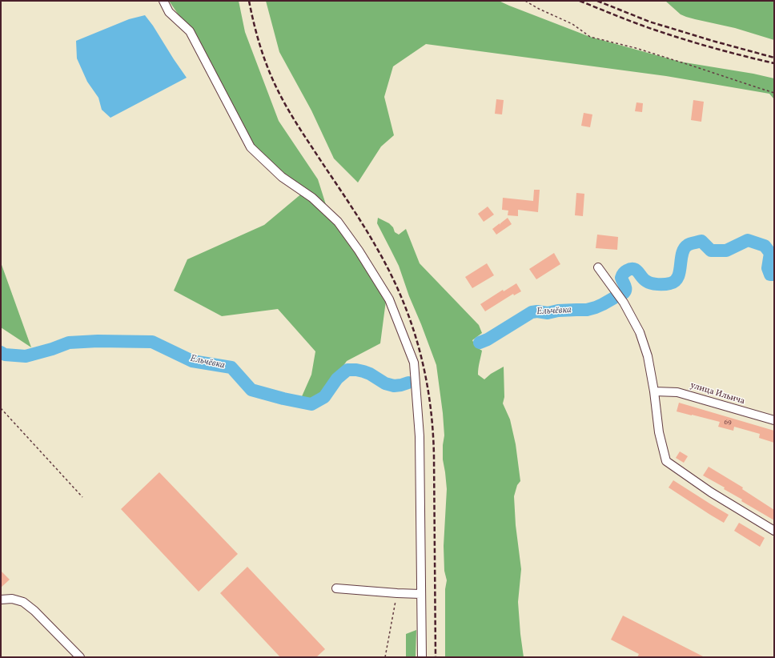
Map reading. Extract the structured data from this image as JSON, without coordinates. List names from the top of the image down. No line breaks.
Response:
{"streets":{"street":["улица Ильича"]},"water":["Ельчёвка"],"house_numbers":["69"]}
